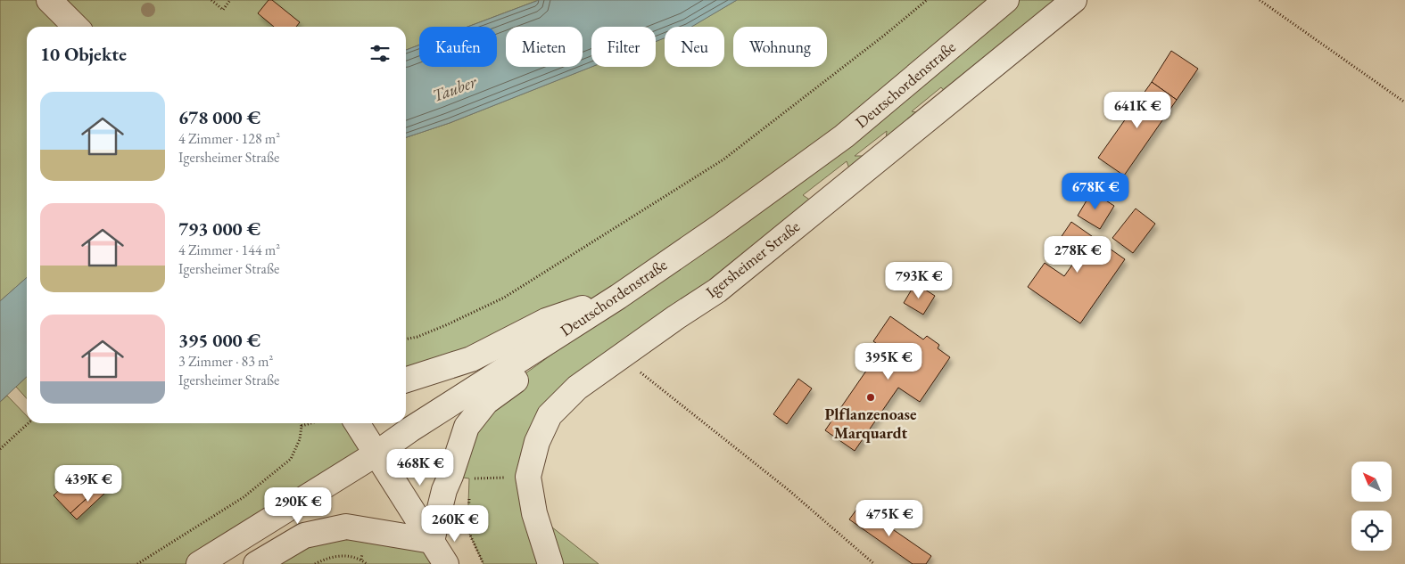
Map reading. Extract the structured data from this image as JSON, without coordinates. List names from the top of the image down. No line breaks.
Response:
{"streets":{"street":["Deutschordenstraße","Igersheimer Straße"]},"water":["Tauber"],"places":["Plflanzenoase Marquardt"],"north":"top left","page":{"chip":["Kaufen","Mieten","Filter","Neu","Wohnung"],"heading":"10 Objekte","list":[{"name":"678 000 €","note":"4 Zimmer · 128 m² · Igersheimer Straße"},{"name":"793 000 €","note":"4 Zimmer · 144 m² · Igersheimer Straße"},{"name":"395 000 €","note":"3 Zimmer · 83 m² · Igersheimer Straße"}],"price":["641K €","678K €","278K €","793K €","395K €","468K €","439K €","290K €","475K €","260K €"]}}
